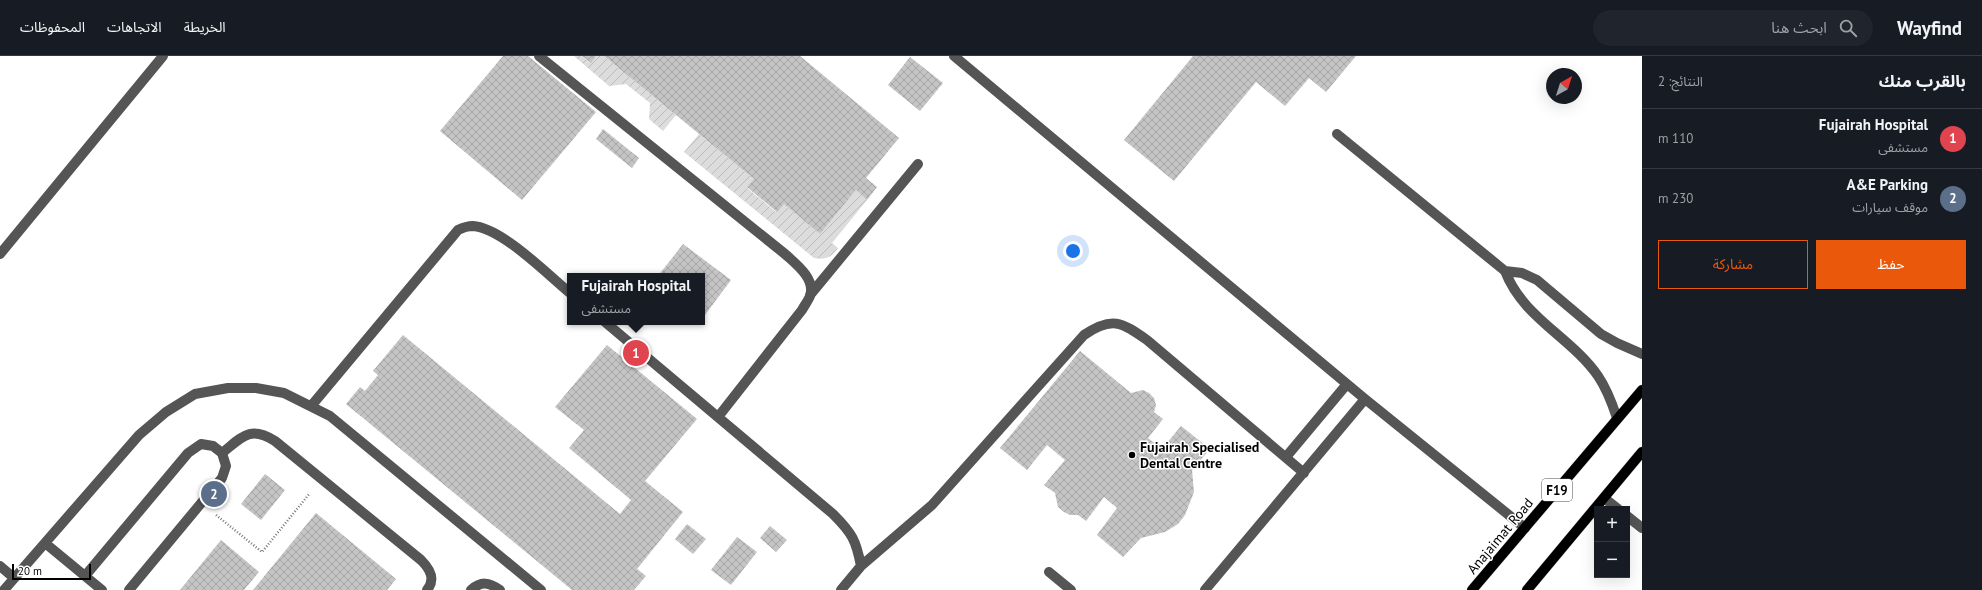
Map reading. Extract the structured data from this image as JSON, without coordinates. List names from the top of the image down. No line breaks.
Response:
{"streets":{"main road":["F19","Anajaimat Road"]},"places":["Fujairah Specialised Dental Centre"],"scale_bar":"20 m","north":"top right","page":{"header":"Wayfind","search":"ابحث هنا","nav":["الخريطة","الاتجاهات","المحفوظات"],"heading":["بالقرب منك","النتائج: 2"],"list":[{"mark":"1","name":"Fujairah Hospital","note":"مستشفى","value":"110 m"},{"mark":"2","name":"A&E Parking","note":"موقف سيارات","value":"230 m"}],"buttons":["حفظ","مشاركة"],"popup":["Fujairah Hospital","مستشفى"],"pins":["1","2"],"map_buttons":["+","−"],"scale":"20 m"}}
